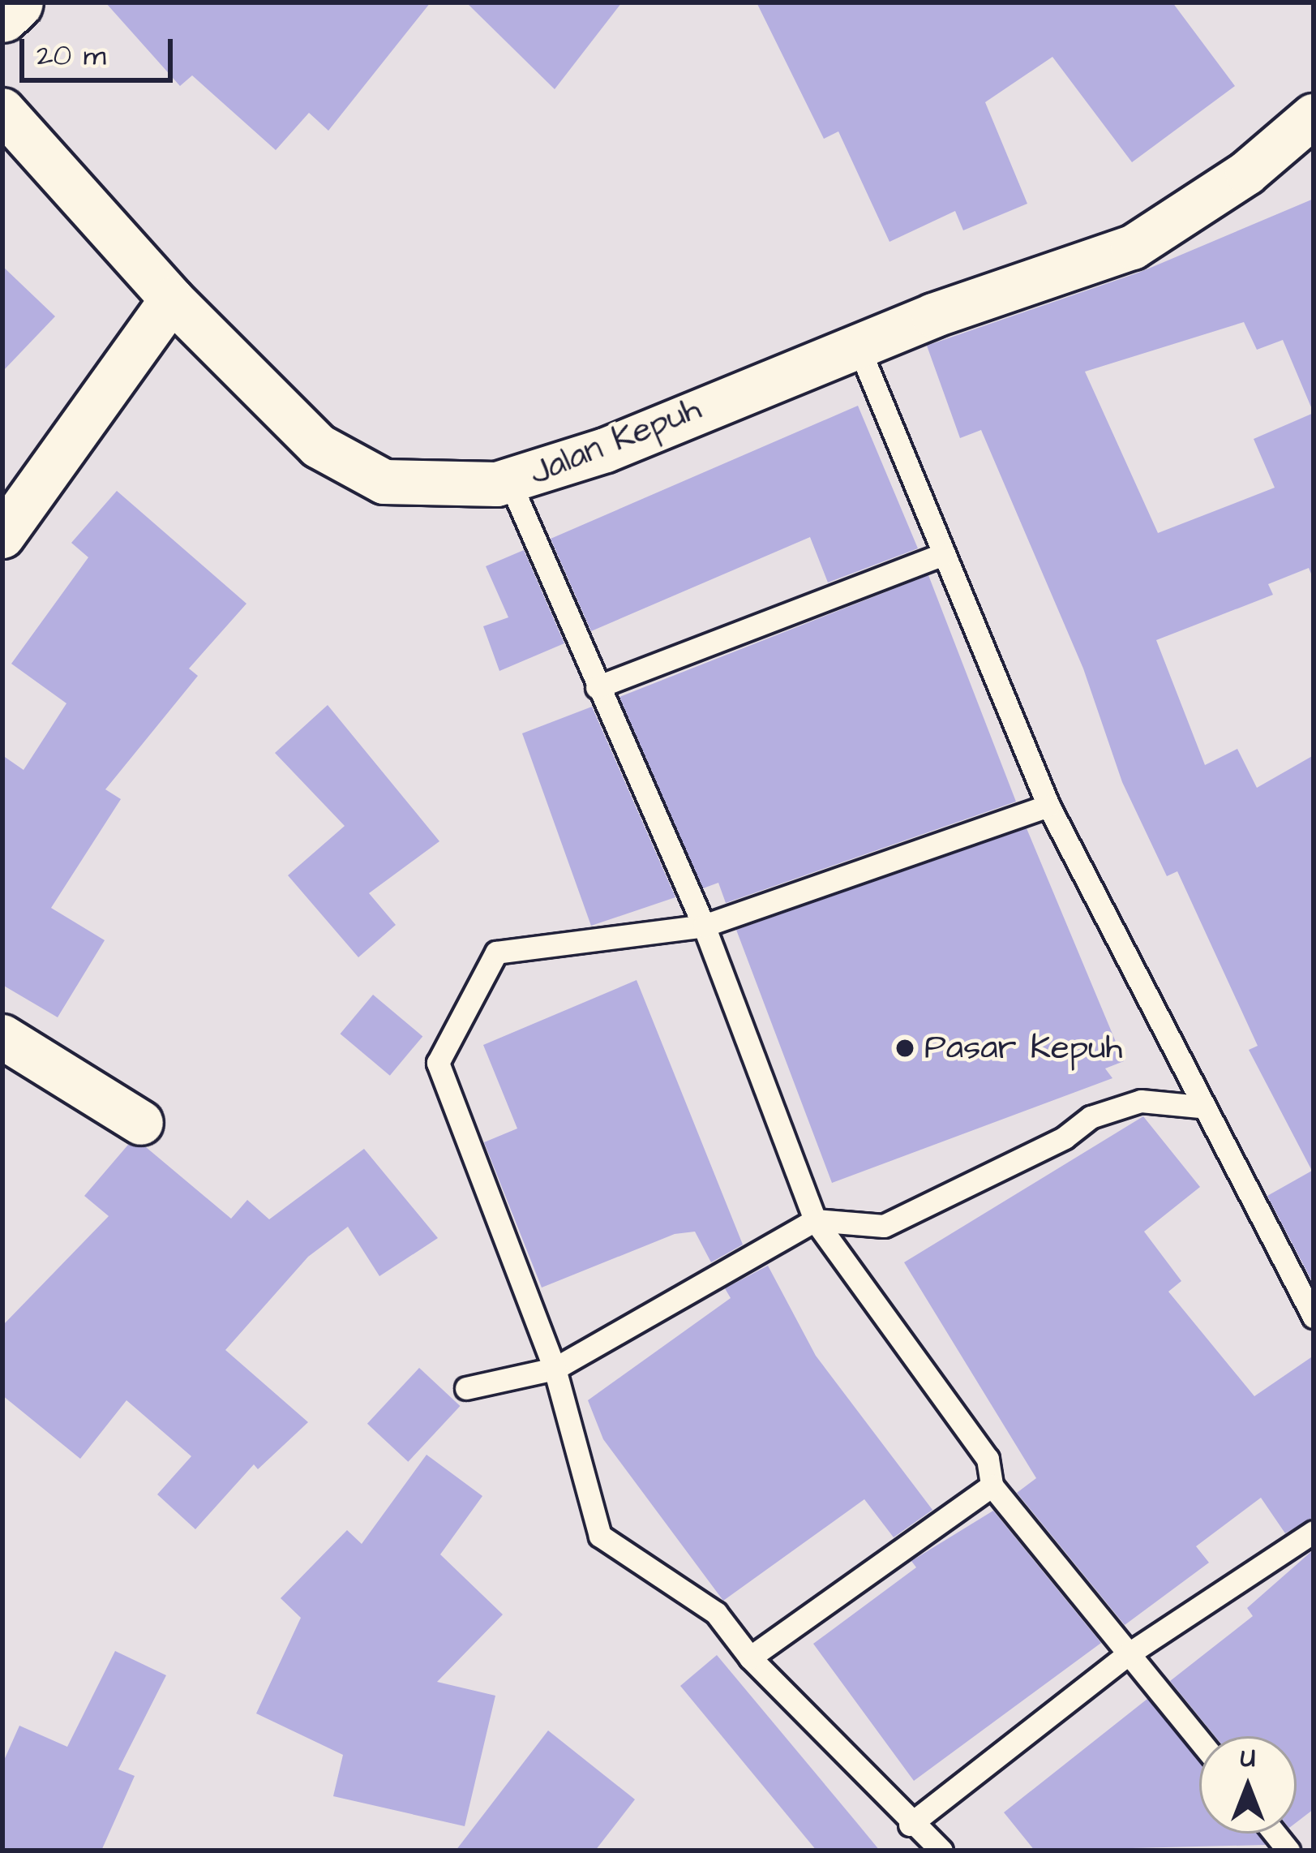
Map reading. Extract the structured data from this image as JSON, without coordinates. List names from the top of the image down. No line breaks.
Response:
{"streets":{"street":["Jalan Kepuh"]},"places":["Pasar Kepuh"],"scale_bar":"20 m","north":"top"}
